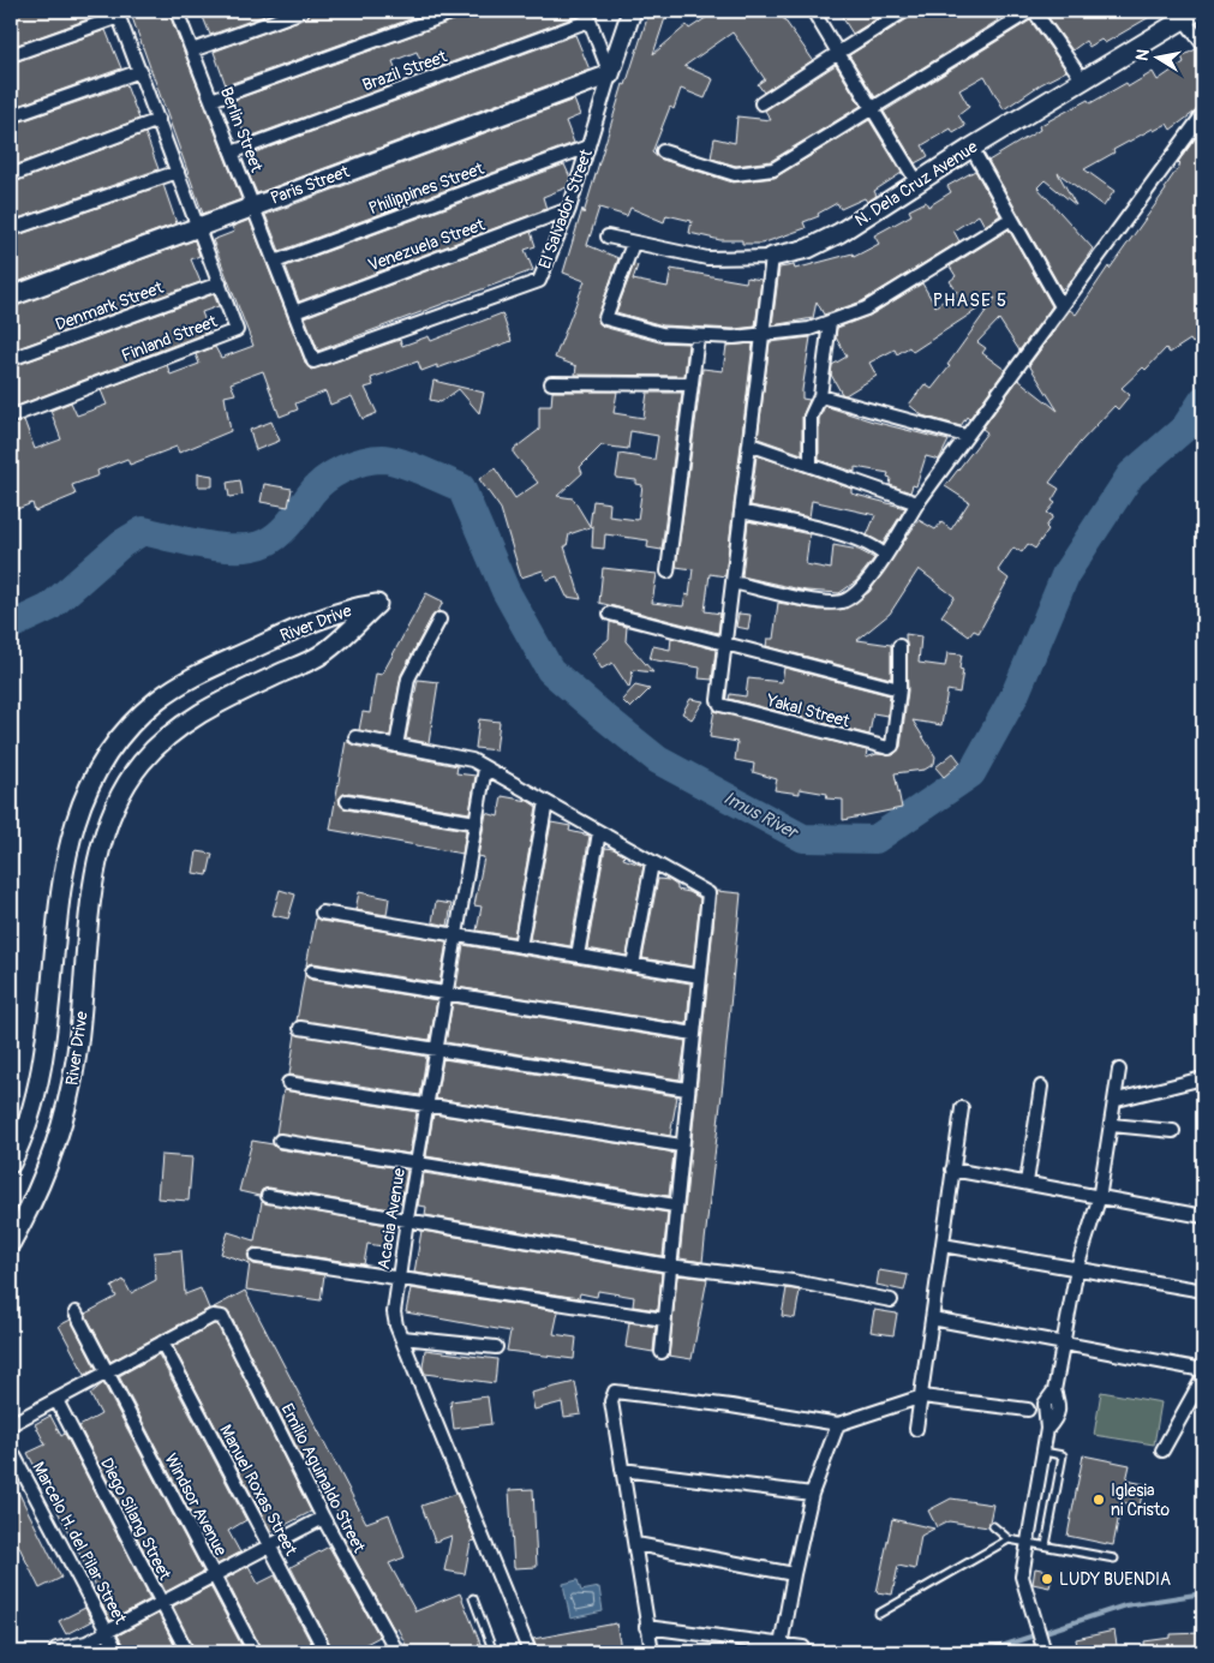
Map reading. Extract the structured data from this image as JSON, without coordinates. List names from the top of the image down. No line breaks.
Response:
{"streets":{"street":["Brazil Street","Berlin Street","N. Dela Cruz Avenue","Paris Street","Philippines Street","El Salvador Street","Venezuela Street","Denmark Street","Finland Street","River Drive","Yakal Street","Acacia Avenue","Emilio Aguinaldo Street","Manuel Roxas Street","Windsor Avenue","Diego Silang Street","Marcelo H. del Pilar Street"]},"crossings":[["Brazil Street","Berlin Street"],["Berlin Street","Paris Street"],["Berlin Street","Philippines Street"],["Berlin Street","El Salvador Street"],["Berlin Street","Venezuela Street"],["Paris Street","El Salvador Street"],["Paris Street","Finland Street"],["Philippines Street","El Salvador Street"],["El Salvador Street","Venezuela Street"],["Denmark Street","Finland Street"],["Emilio Aguinaldo Street","Manuel Roxas Street"]],"districts":["PHASE 5"],"water":["Imus River"],"places":["Iglesia ni Cristo","LUDY BUENDIA"],"north":"left"}
